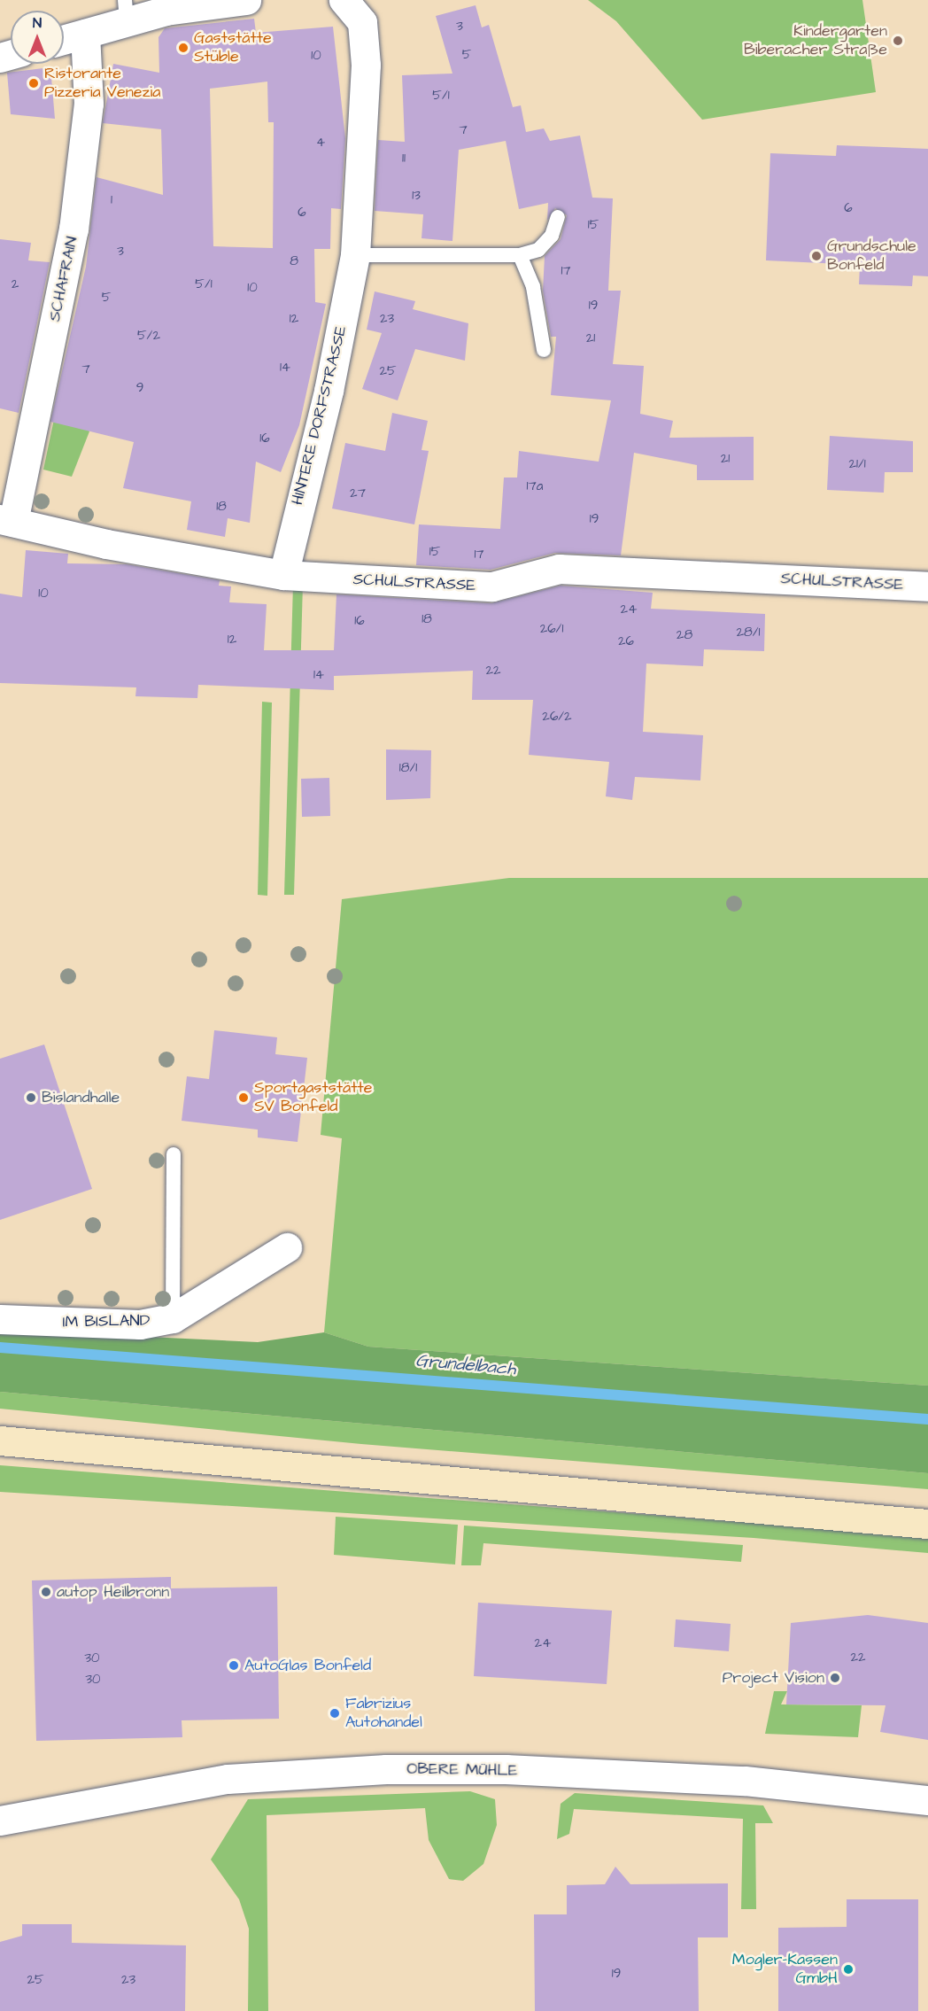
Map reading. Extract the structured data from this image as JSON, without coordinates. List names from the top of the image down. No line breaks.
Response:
{"streets":{"street":["SCHAFRAIN","HINTERE DORFSTRASSE","SCHULSTRASSE","IM BISLAND","OBERE MÜHLE"]},"crossings":[["SCHAFRAIN","SCHULSTRASSE"],["HINTERE DORFSTRASSE","SCHULSTRASSE"]],"water":["Grundelbach"],"places":["Kindergarten Biberacher Straße","Gaststätte Stüble","Ristorante Pizzeria Venezia","Grundschule Bonfeld","Bislandhalle","Sportgaststätte SV Bonfeld","autop Heilbronn","AutoGlas Bonfeld","Project Vision","Fabrizius Autohandel","Mogler-Kassen GmbH"],"house_numbers":["3","5","10","5/1","7","4","11","13","1","6","6","15","3","8","17","2","5/1","10","5","19","12","23","5/2","21","14","7","25","9","16","21","21/1","17a","27","18","19","15","17","10","24","18","16","26/1","28/1","28","12","26","22","14","26/2","18/1","24","22","30","30","19","25","23"],"north":"top"}
